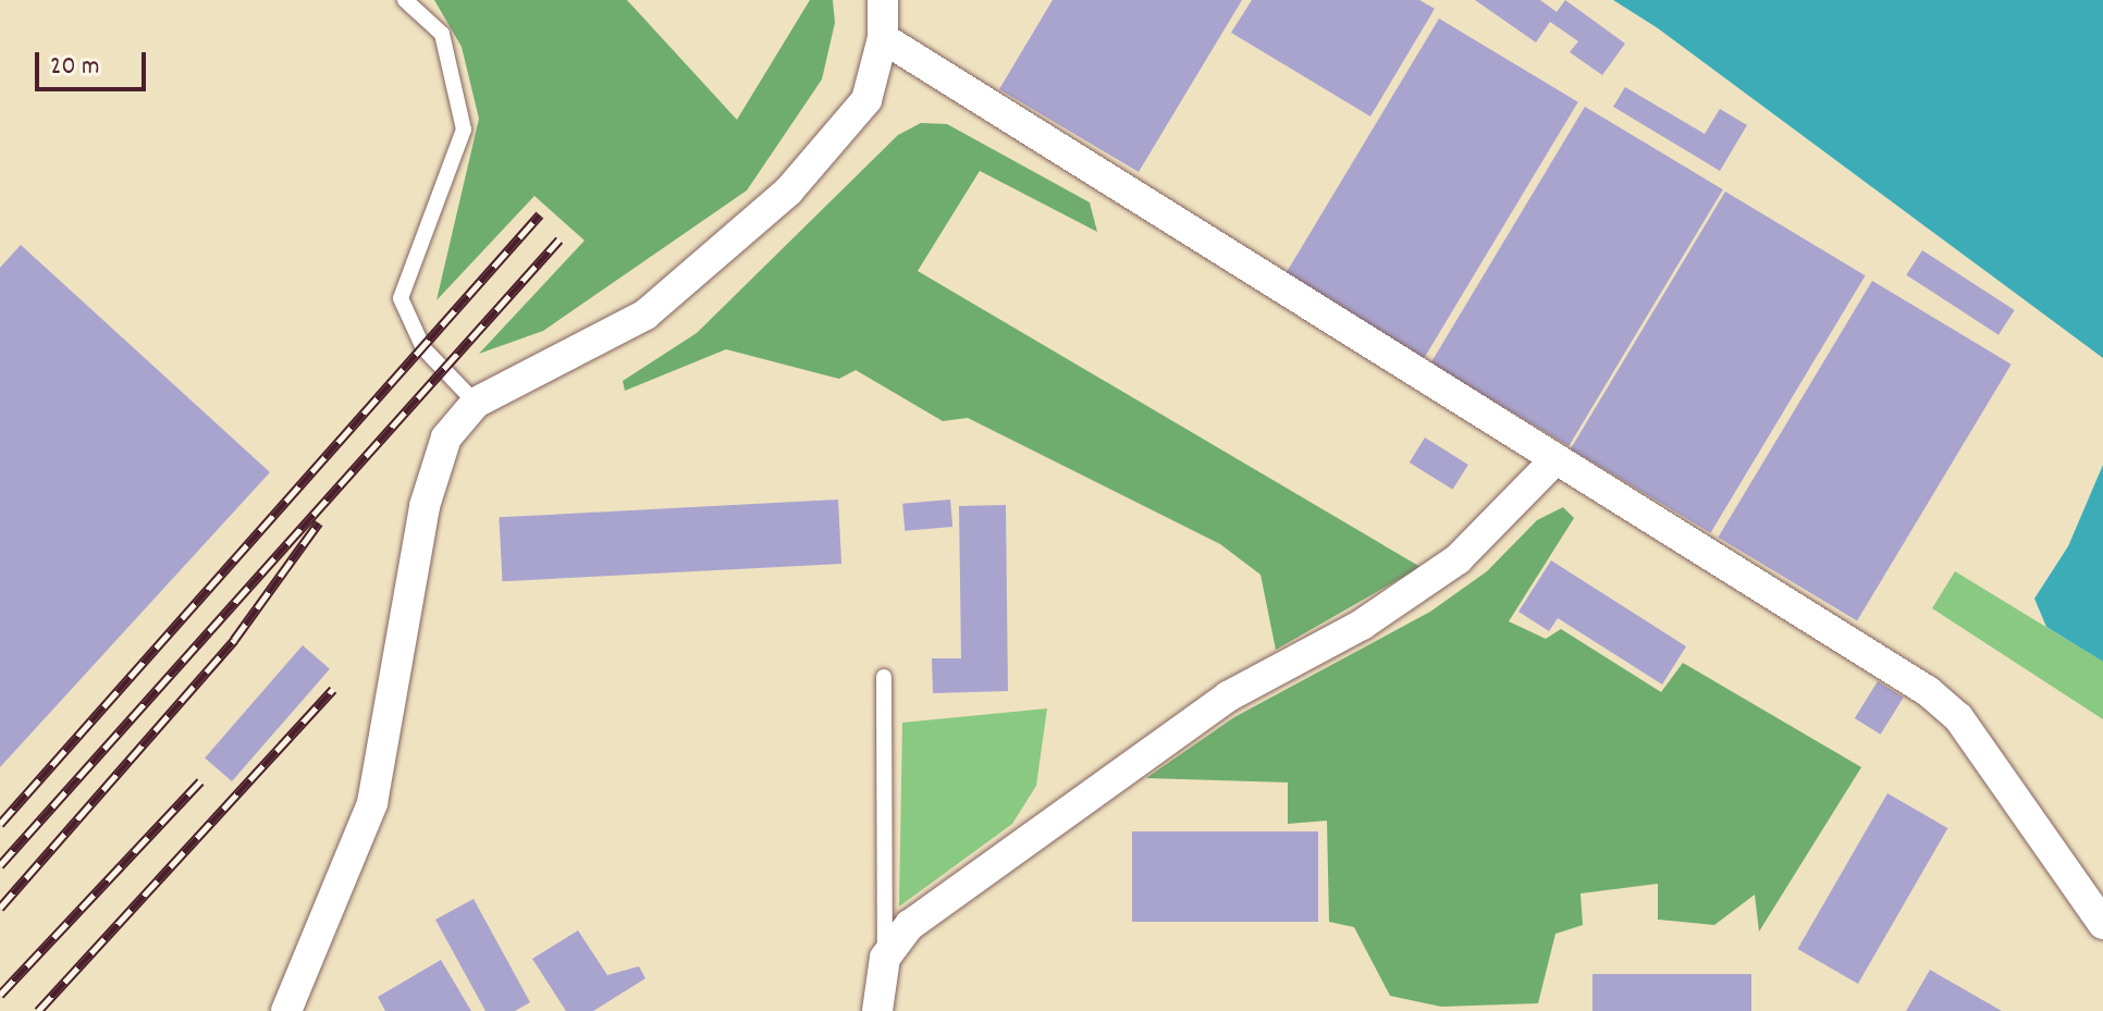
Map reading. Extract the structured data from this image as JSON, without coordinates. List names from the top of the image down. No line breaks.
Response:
{"scale_bar":"20 m"}
